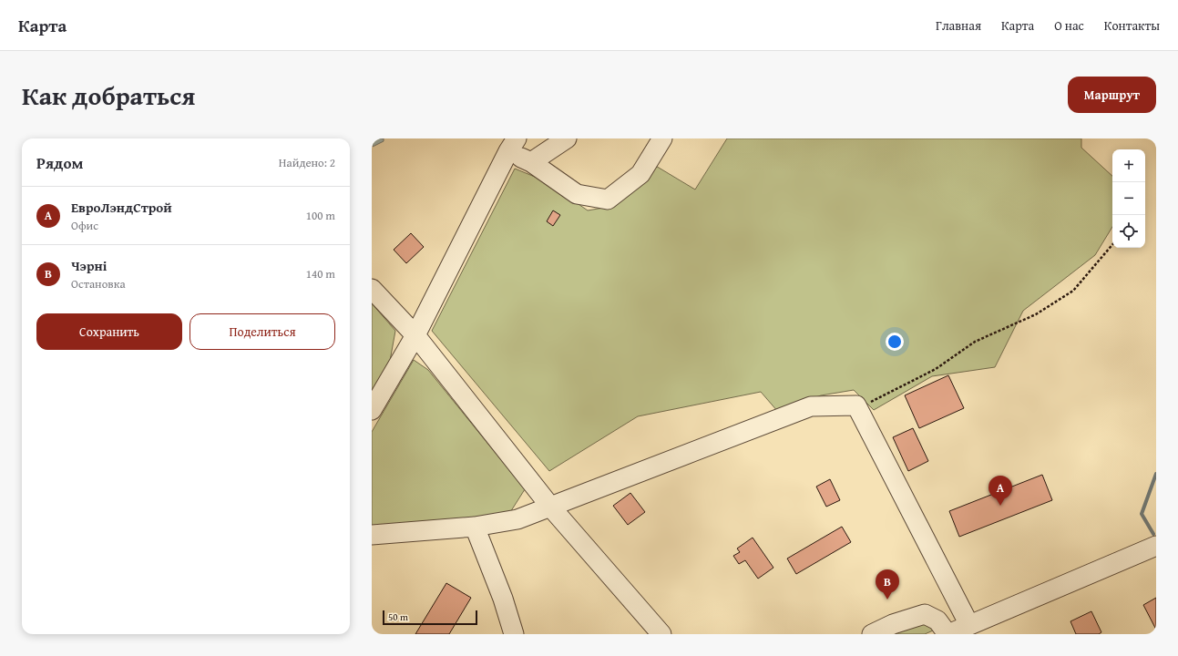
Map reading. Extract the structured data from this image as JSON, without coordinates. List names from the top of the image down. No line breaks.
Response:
{"scale_bar":"50 m","page":{"header":"Карта","nav":["Главная","Карта","О нас","Контакты"],"title":"Как добраться","buttons":["Маршрут",["Сохранить","Поделиться"]],"heading":["Рядом","Найдено: 2"],"map_buttons":["+","−"],"list":[{"mark":"A","name":"ЕвроЛэндСтрой","note":"Офис","value":"100 m"},{"mark":"B","name":"Чэрні","note":"Остановка","value":"140 m"}],"pins":["A","B"],"scale":"50 m"}}
